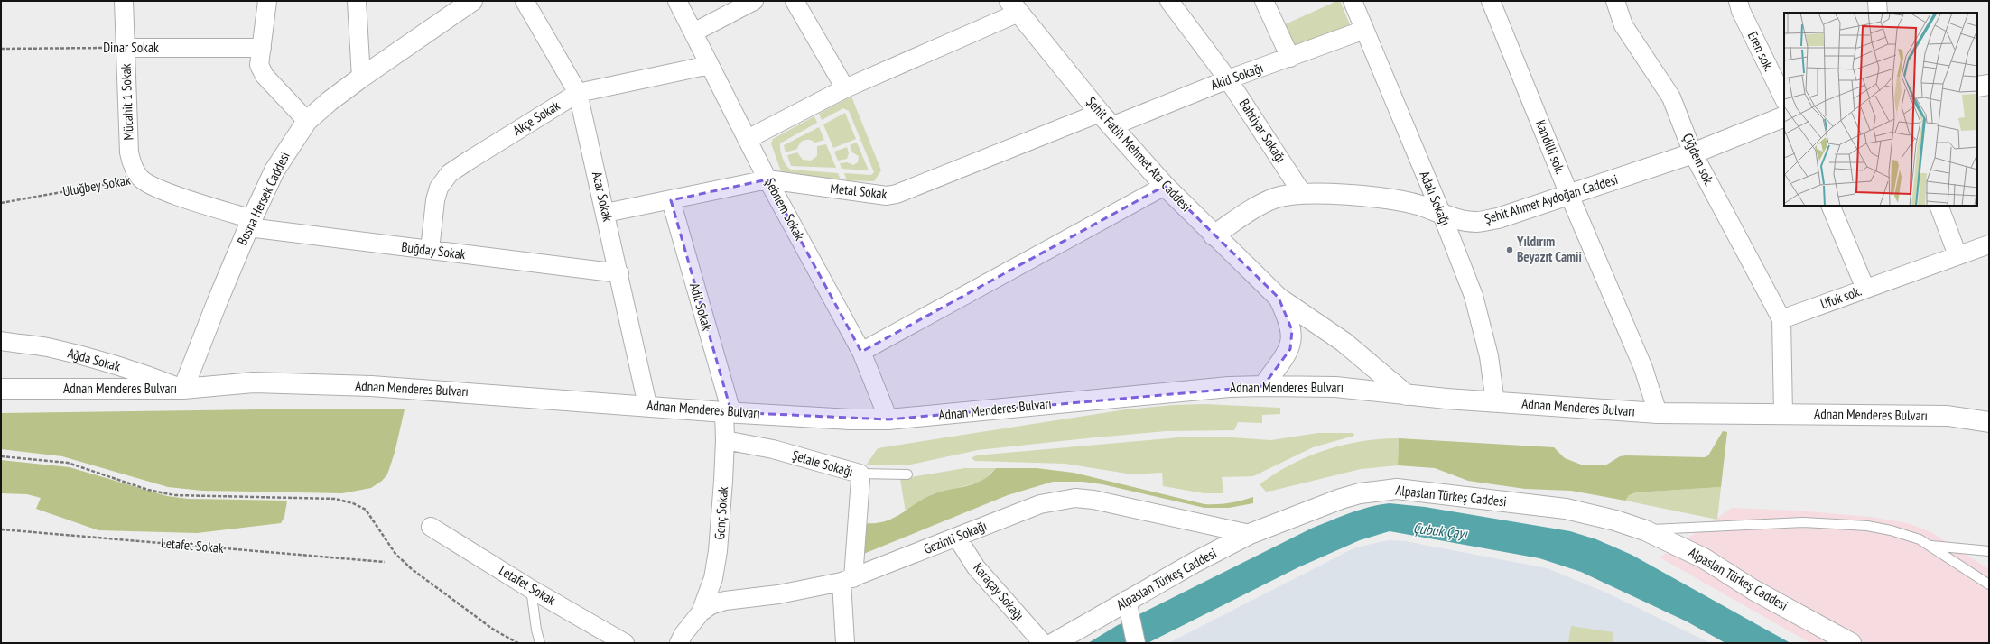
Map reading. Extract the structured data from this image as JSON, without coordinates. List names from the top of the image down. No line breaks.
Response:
{"streets":{"main road":["Şehit Fatih Mehmet Ata Caddesi","Bosna Hersek Caddesi","Şehit Ahmet Aydoğan Caddesi","Adnan Menderes Bulvarı","Alpaslan Türkeş Caddesi"],"street":["Dinar Sokak","Eren sok.","Akid Sokağı","Mücahit 1 Sokak","Akçe Sokak","Bahtiyar Sokağı","Kandilli sok.","Çiğdem sok.","Uluğbey Sokak","Metal Sokak","Acar Sokak","Adalı Sokağı","Şebnem Sokak","Buğday Sokak","Ufuk sok.","Adil Sokak","Ağda Sokak","Şelale Sokağı","Genç Sokak","Gezinti Sokağı","Letafet Sokak","Karaçay Sokağı"]},"crossings":[["Dinar Sokak","Mücahit 1 Sokak"],["Akid Sokağı","Bahtiyar Sokağı"],["Akid Sokağı","Şehit Fatih Mehmet Ata Caddesi"],["Akid Sokağı","Metal Sokak"],["Akid Sokağı","Adalı Sokağı"],["Mücahit 1 Sokak","Uluğbey Sokak"],["Akçe Sokak","Acar Sokak"],["Akçe Sokak","Şebnem Sokak"],["Akçe Sokak","Buğday Sokak"],["Bahtiyar Sokağı","Şehit Ahmet Aydoğan Caddesi"],["Kandilli sok.","Şehit Ahmet Aydoğan Caddesi"],["Kandilli sok.","Adnan Menderes Bulvarı"],["Şehit Fatih Mehmet Ata Caddesi","Metal Sokak"],["Şehit Fatih Mehmet Ata Caddesi","Şehit Ahmet Aydoğan Caddesi"],["Şehit Fatih Mehmet Ata Caddesi","Adnan Menderes Bulvarı"],["Çiğdem sok.","Şehit Ahmet Aydoğan Caddesi"],["Çiğdem sok.","Ufuk sok."],["Uluğbey Sokak","Bosna Hersek Caddesi"],["Uluğbey Sokak","Buğday Sokak"],["Metal Sokak","Acar Sokak"],["Metal Sokak","Şebnem Sokak"],["Metal Sokak","Adil Sokak"],["Acar Sokak","Buğday Sokak"],["Acar Sokak","Adnan Menderes Bulvarı"],["Bosna Hersek Caddesi","Buğday Sokak"],["Bosna Hersek Caddesi","Ağda Sokak"],["Bosna Hersek Caddesi","Adnan Menderes Bulvarı"],["Adalı Sokağı","Şehit Ahmet Aydoğan Caddesi"],["Adalı Sokağı","Adnan Menderes Bulvarı"],["Şebnem Sokak","Adnan Menderes Bulvarı"],["Adil Sokak","Adnan Menderes Bulvarı"],["Adil Sokak","Genç Sokak"],["Ağda Sokak","Adnan Menderes Bulvarı"],["Adnan Menderes Bulvarı","Genç Sokak"],["Şelale Sokağı","Genç Sokak"],["Şelale Sokağı","Gezinti Sokağı"],["Alpaslan Türkeş Caddesi","Gezinti Sokağı"],["Genç Sokak","Gezinti Sokağı"],["Gezinti Sokağı","Karaçay Sokağı"]],"water":["Çubuk Çayı"],"places":["Yıldırım Beyazıt Camii"]}
